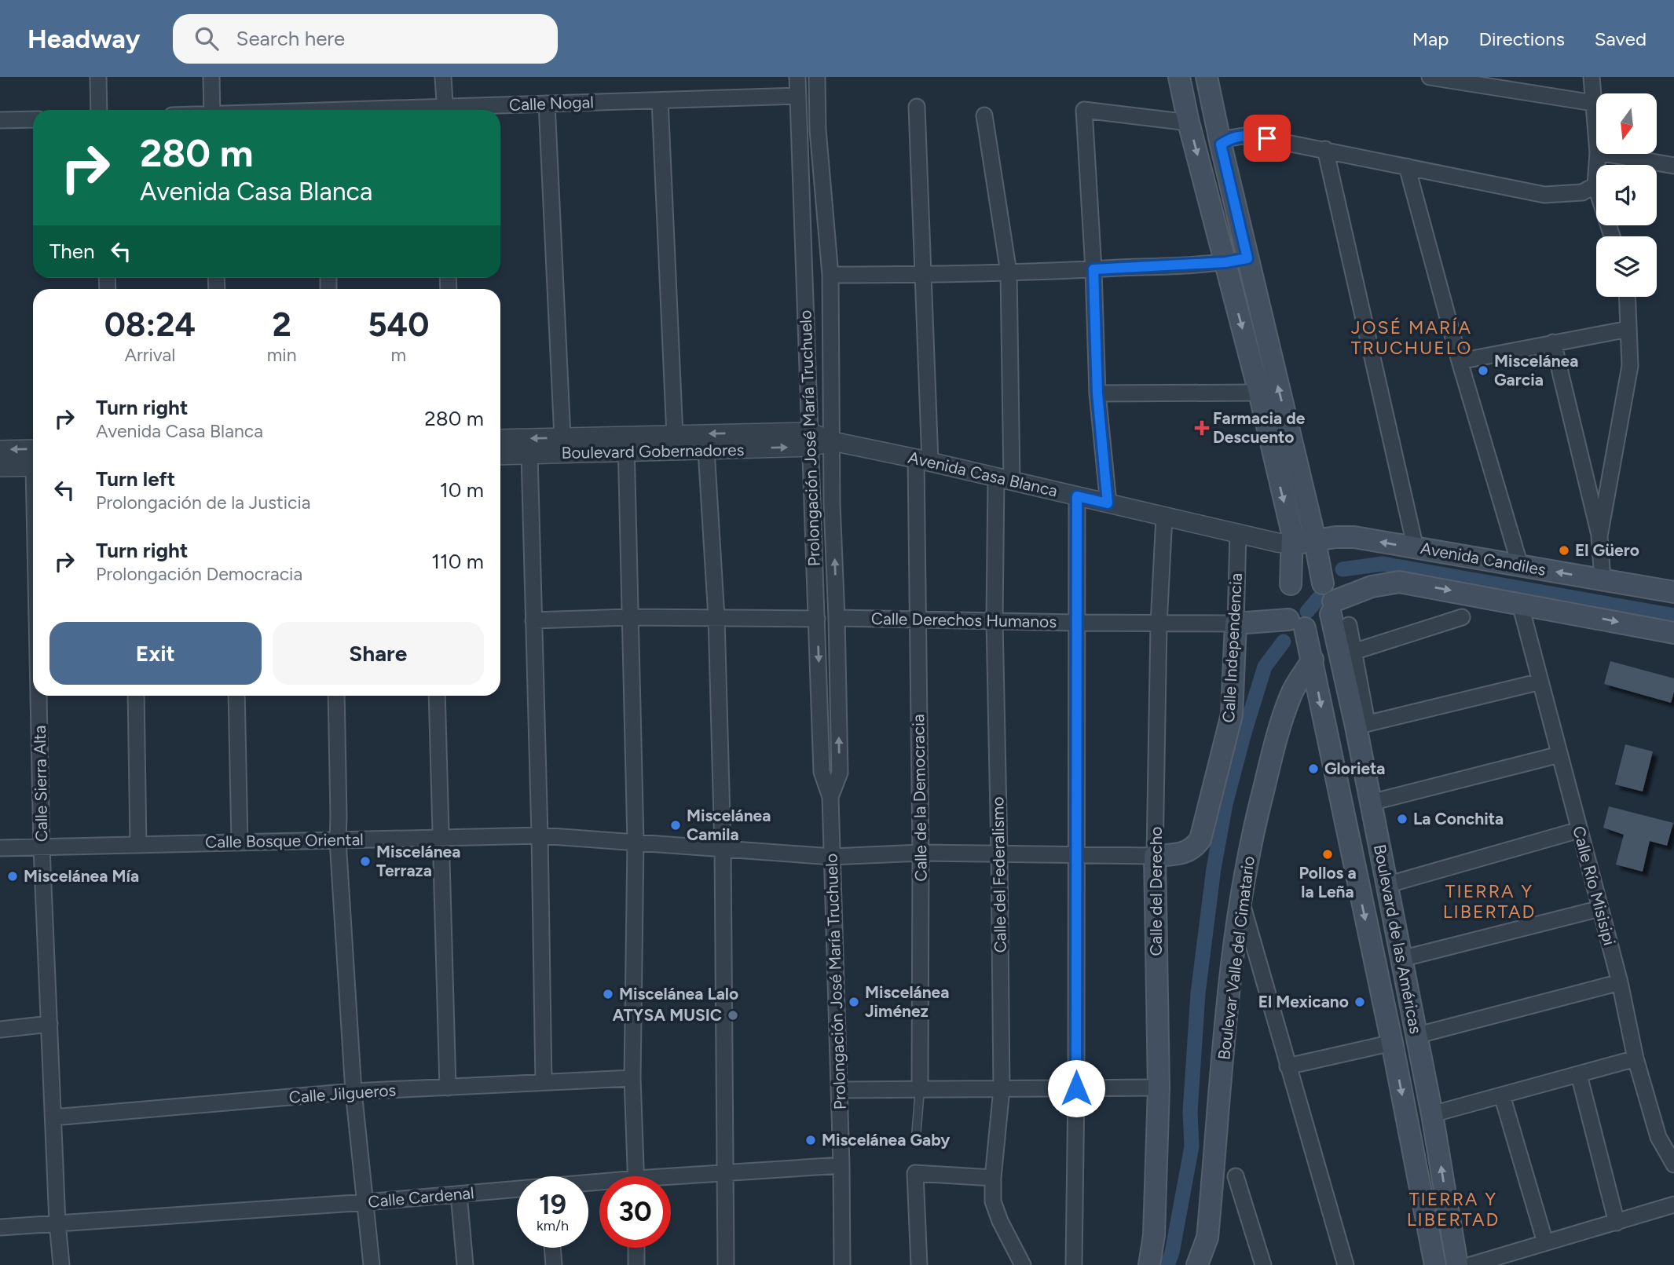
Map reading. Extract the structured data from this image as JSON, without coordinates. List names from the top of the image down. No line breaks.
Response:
{"streets":{"main road":["Avenida Candiles","Calle Derechos Humanos","Calle Independencia","Calle del Derecho","Boulevard de las Américas","Boulevar Valle del Cimatario"],"street":["Calle Nogal","Prolongación José María Truchuelo","Boulevard Gobernadores","Avenida Casa Blanca","Calle Sierra Alta","Calle de la Democracia","Calle Bosque Oriental","Calle del Federalismo","Calle Río Misisipi","Calle Jilgueros","Calle Cardenal"]},"crossings":[["Calle Nogal","Prolongación José María Truchuelo"],["Prolongación José María Truchuelo","Boulevard Gobernadores"],["Prolongación José María Truchuelo","Avenida Casa Blanca"],["Prolongación José María Truchuelo","Calle Derechos Humanos"],["Prolongación José María Truchuelo","Calle Bosque Oriental"],["Prolongación José María Truchuelo","Calle Cardenal"],["Boulevard Gobernadores","Avenida Casa Blanca"],["Avenida Casa Blanca","Avenida Candiles"],["Avenida Casa Blanca","Calle Independencia"],["Avenida Casa Blanca","Calle de la Democracia"],["Avenida Casa Blanca","Calle del Federalismo"],["Avenida Casa Blanca","Calle del Derecho"],["Calle Derechos Humanos","Calle Independencia"],["Calle Derechos Humanos","Calle de la Democracia"],["Calle Derechos Humanos","Calle del Federalismo"],["Calle Derechos Humanos","Calle del Derecho"],["Calle Derechos Humanos","Boulevard de las Américas"],["Calle Independencia","Calle Bosque Oriental"],["Calle Independencia","Calle del Derecho"],["Calle Sierra Alta","Calle Bosque Oriental"],["Calle Sierra Alta","Calle Jilgueros"],["Calle Sierra Alta","Calle Cardenal"],["Calle de la Democracia","Calle Bosque Oriental"],["Calle Bosque Oriental","Calle del Federalismo"],["Calle Bosque Oriental","Calle del Derecho"],["Boulevard de las Américas","Boulevar Valle del Cimatario"]],"districts":["JOSÉ MARÍA TRUCHUELO","TIERRA Y LIBERTAD","TIERRA Y LIBERTAD"],"places":{"other":["Miscelánea Garcia","El Güero","Glorieta","La Conchita","Miscelánea Camila","Pollos a la Leña","Miscelánea Terraza","Miscelánea Mía","Miscelánea Lalo","Miscelánea Jiménez","El Mexicano","ATYSA MUSIC","Miscelánea Gaby"],"health":["Farmacia de Descuento"]},"north":"bottom","page":{"header":"Headway","search":"Search here","nav":["Map","Directions","Saved"],"turn":["280 m","Avenida Casa Blanca"],"then":"Then","eta":["08:24","Arrival","2","min","540","m"],"list":[{"name":"Turn right","note":"Avenida Casa Blanca","value":"280 m"},{"name":"Turn left","note":"Prolongación de la Justicia","value":"10 m"},{"name":"Turn right","note":"Prolongación Democracia","value":"110 m"}],"buttons":["Exit","Share"],"speed":"19 km/h","limit":"30"}}
